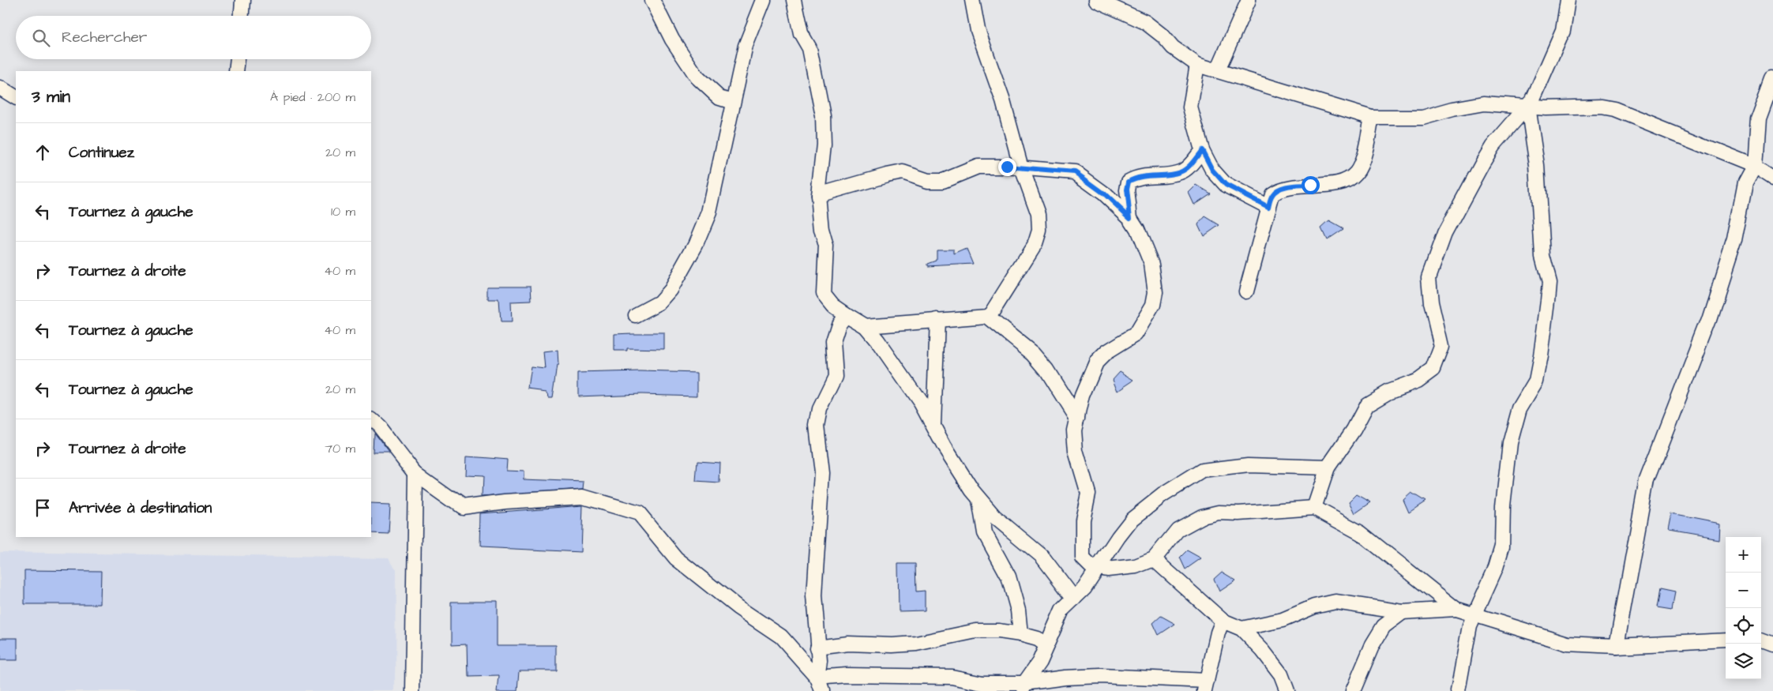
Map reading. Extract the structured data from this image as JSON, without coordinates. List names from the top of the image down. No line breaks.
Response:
{"page":{"search":"Rechercher","heading":["3 min","À pied · 200 m"],"list":[["Continuez","20 m"],["Tournez à gauche","10 m"],["Tournez à droite","40 m"],["Tournez à gauche","40 m"],["Tournez à gauche","20 m"],["Tournez à droite","70 m"],"Arrivée à destination"],"map_buttons":["+","−"]}}
